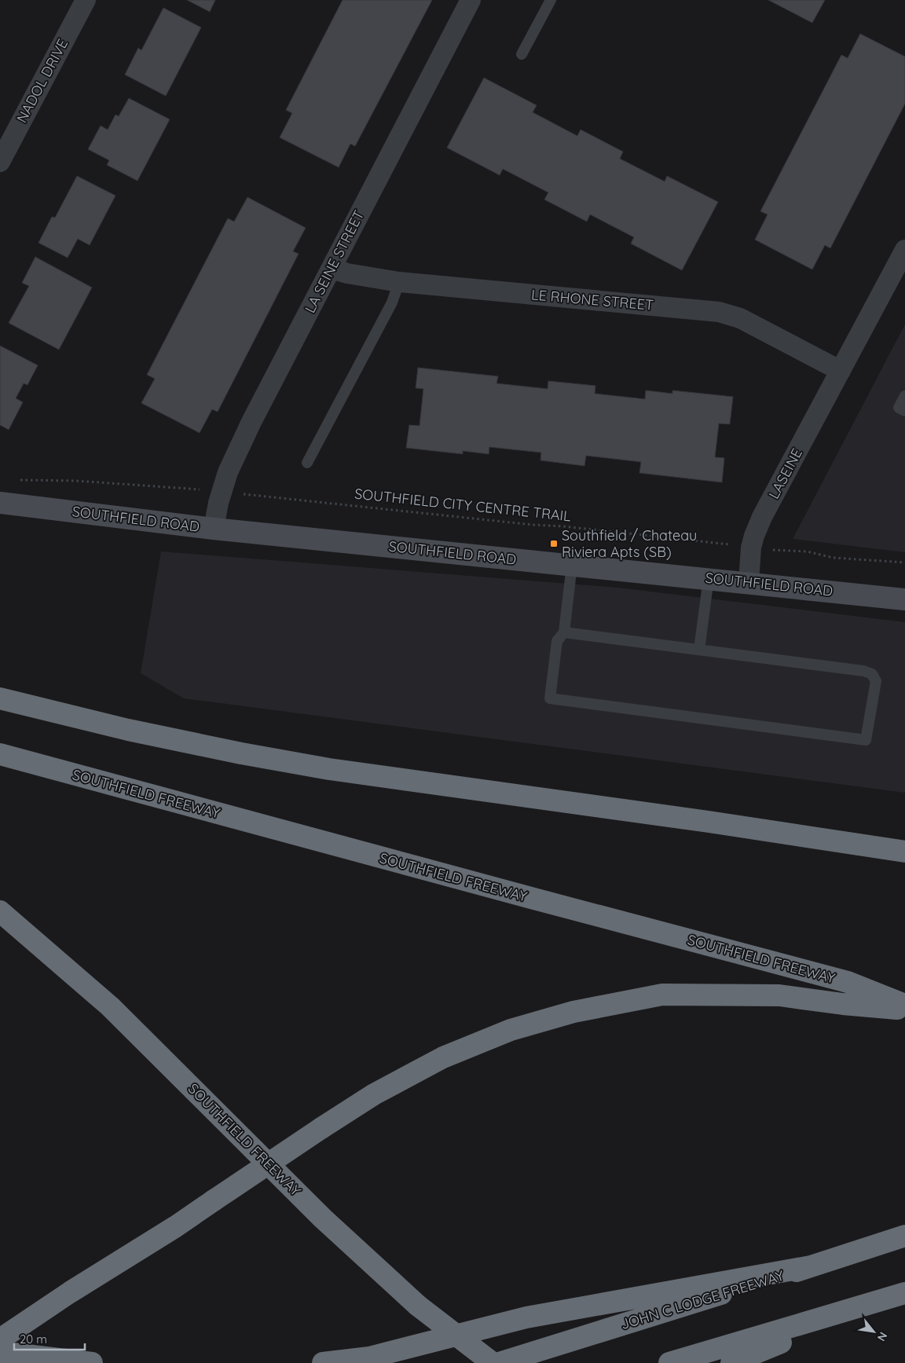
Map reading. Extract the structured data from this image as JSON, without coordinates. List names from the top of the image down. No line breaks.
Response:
{"streets":{"highway":["SOUTHFIELD FREEWAY","JOHN C LODGE FREEWAY"],"main road":["SOUTHFIELD ROAD"],"street":["NADOL DRIVE","LA SEINE STREET","LE RHONE STREET","LASEINE"],"path":["SOUTHFIELD CITY CENTRE TRAIL"]},"crossings":[["LA SEINE STREET","LE RHONE STREET"],["LA SEINE STREET","SOUTHFIELD ROAD"],["LE RHONE STREET","LASEINE"],["LASEINE","SOUTHFIELD ROAD"]],"places":{"transit":["Southfield / Chateau Riviera Apts (SB)"]},"scale_bar":"20 m","north":"bottom right"}
